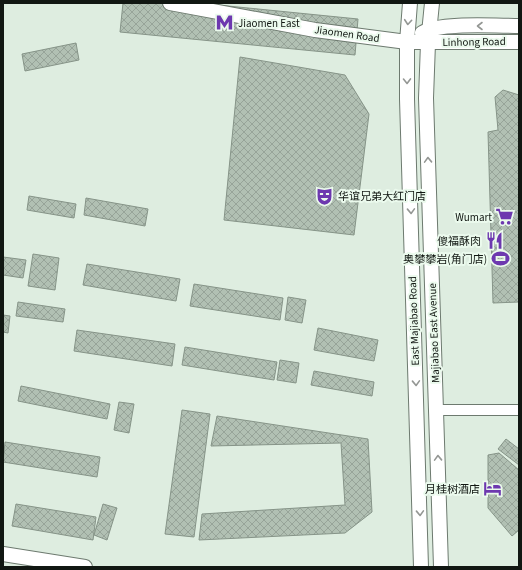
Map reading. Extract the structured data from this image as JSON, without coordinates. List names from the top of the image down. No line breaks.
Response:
{"streets":{"main road":["Jiaomen Road","Linhong Road","East Majiabao Road","Majiabao East Avenue"]},"crossings":[["Jiaomen Road","Linhong Road"],["Jiaomen Road","East Majiabao Road"],["Jiaomen Road","Majiabao East Avenue"],["Linhong Road","Majiabao East Avenue"]],"one_way":["East Majiabao Road","Majiabao East Avenue"],"places":{"metro station":["Jiaomen East"],"theatre":["华谊兄弟大红门店"],"supermarket":["Wumart"],"restaurant":["傻福酥肉"],"sports":["奥攀攀岩(角门店)"],"hotel":["月桂树酒店"]}}
